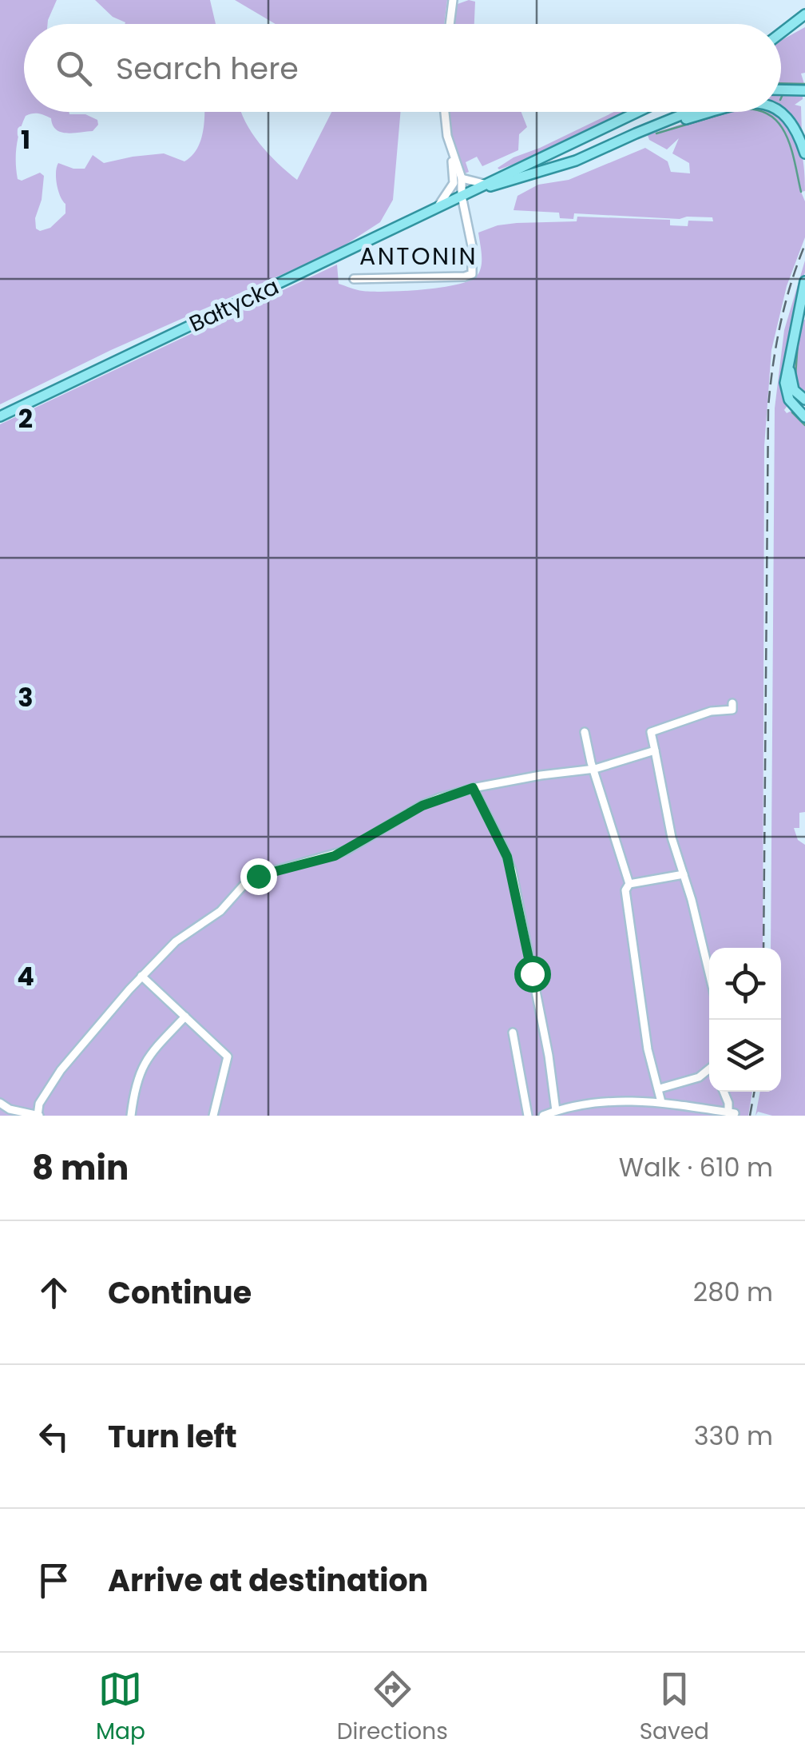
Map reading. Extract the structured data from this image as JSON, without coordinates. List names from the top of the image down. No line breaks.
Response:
{"streets":{"main road":["Bałtycka"]},"districts":["ANTONIN"],"page":{"search":"Search here","heading":["8 min","Walk · 610 m"],"list":[["Continue","280 m"],["Turn left","330 m"],"Arrive at destination"],"nav":["Map","Directions","Saved"]},"grid":{"rows":["1","2","3","4"]}}
